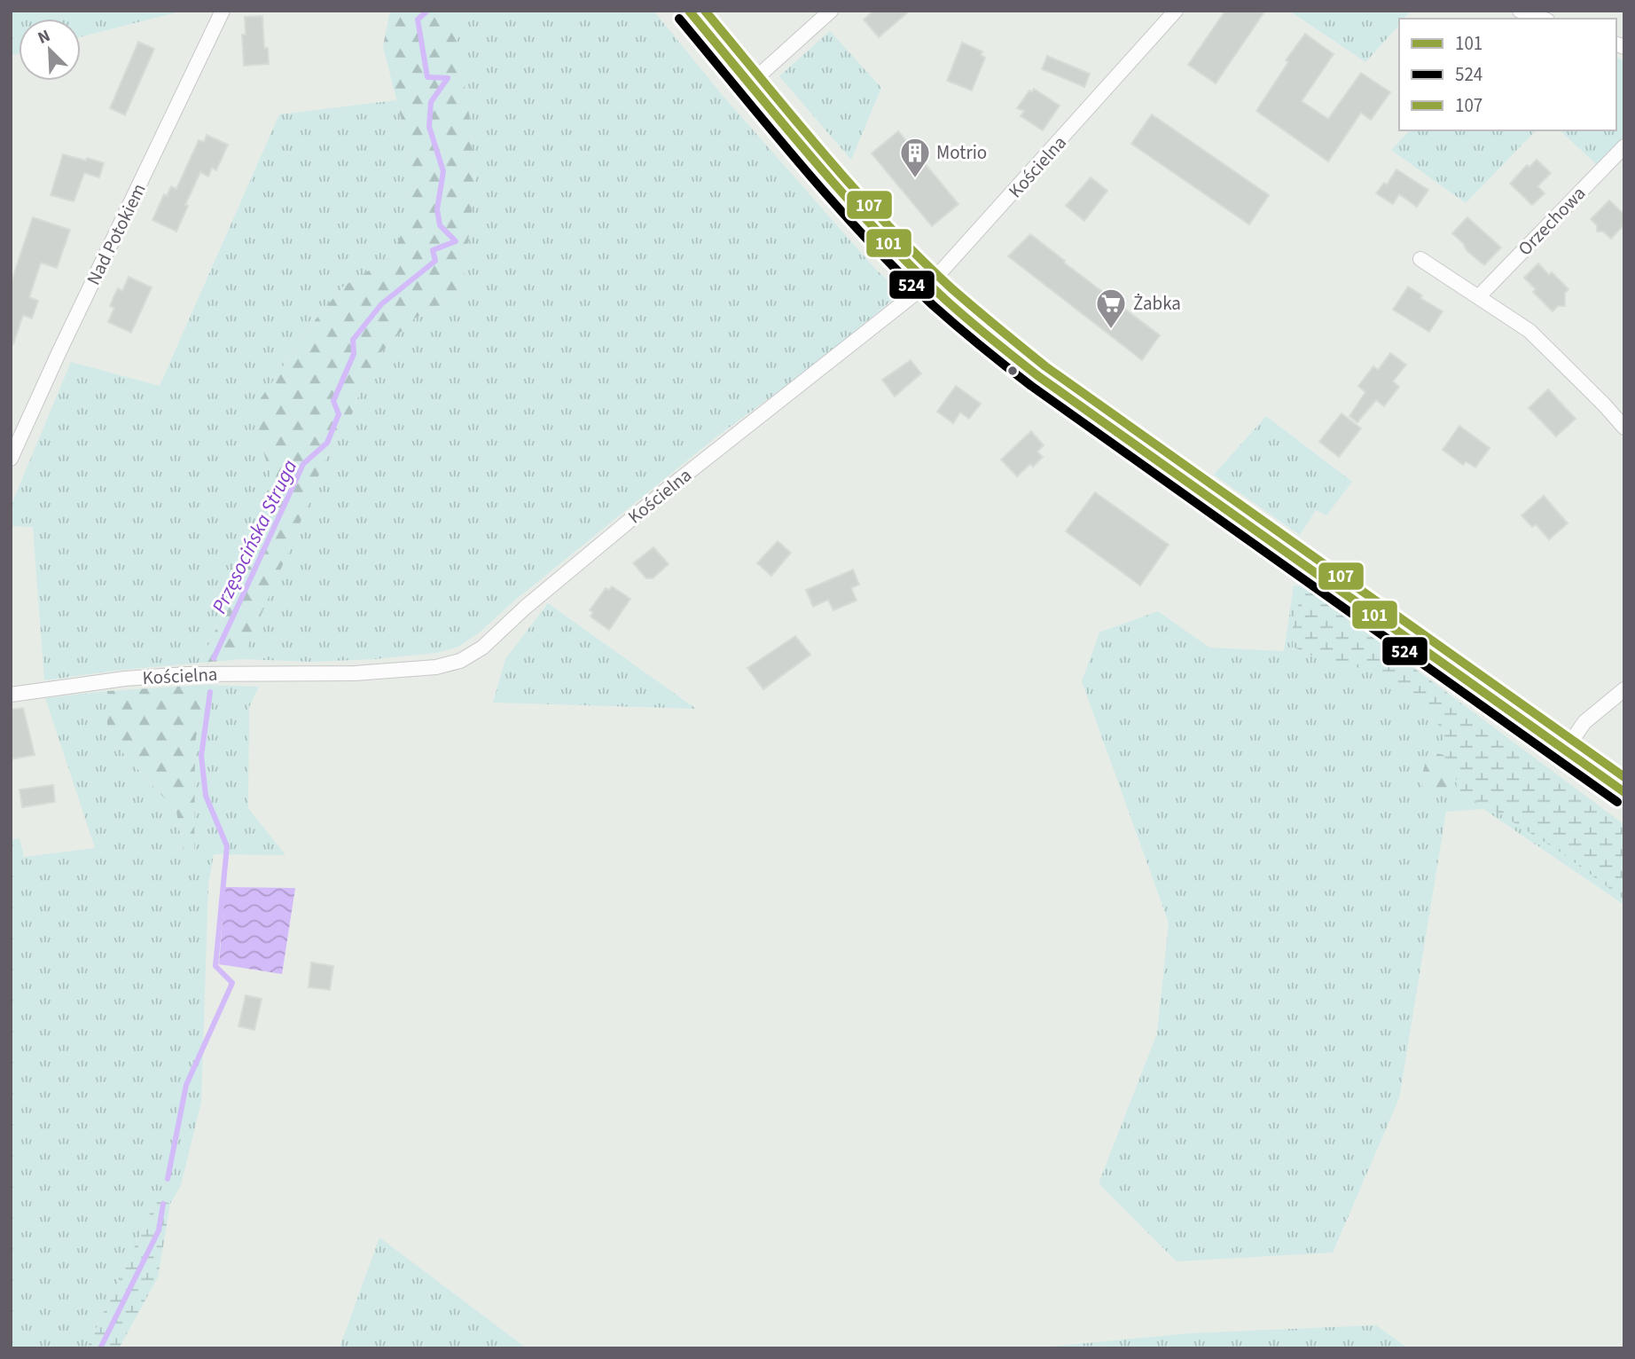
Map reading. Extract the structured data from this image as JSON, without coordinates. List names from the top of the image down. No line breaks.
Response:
{"streets":{"street":["Kościelna","Orzechowa","Nad Potokiem"]},"water":["Przęsocińska Struga"],"places":{"building":["Motrio"],"supermarket":["Żabka"]},"lines":["transit line 101","transit line 107","transit line 524"],"legend":["101","524","107"],"north":"top left"}
